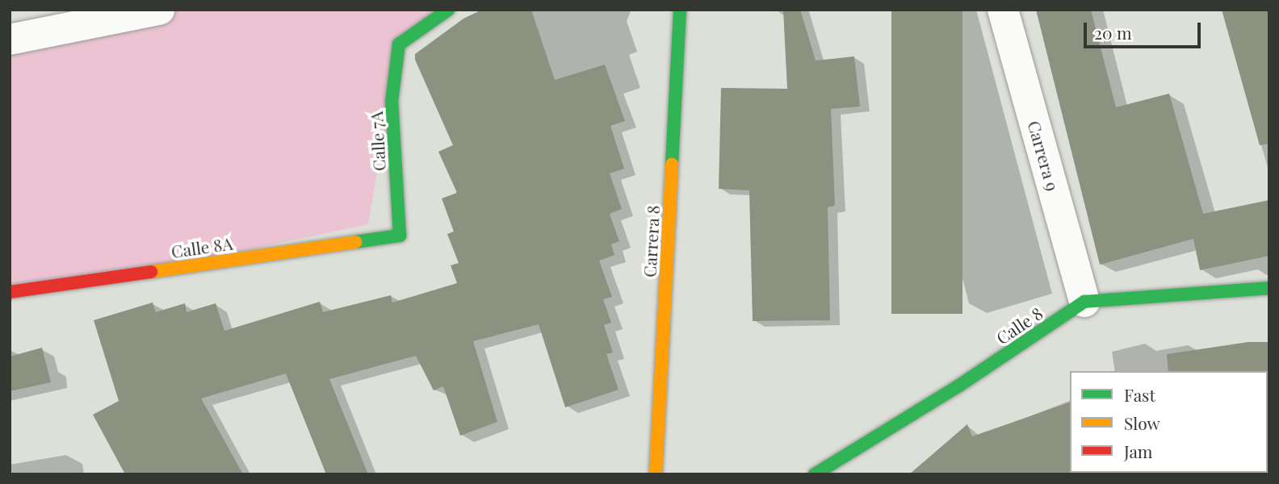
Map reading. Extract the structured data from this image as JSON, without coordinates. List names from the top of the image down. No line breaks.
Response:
{"streets":{"street":["Calle 7A","Carrera 9","Carrera 8","Calle 8A","Calle 8"]},"crossings":[["Calle 7A","Calle 8A"],["Carrera 9","Calle 8"]],"legend":["Fast","Slow","Jam"],"scale_bar":"20 m"}
